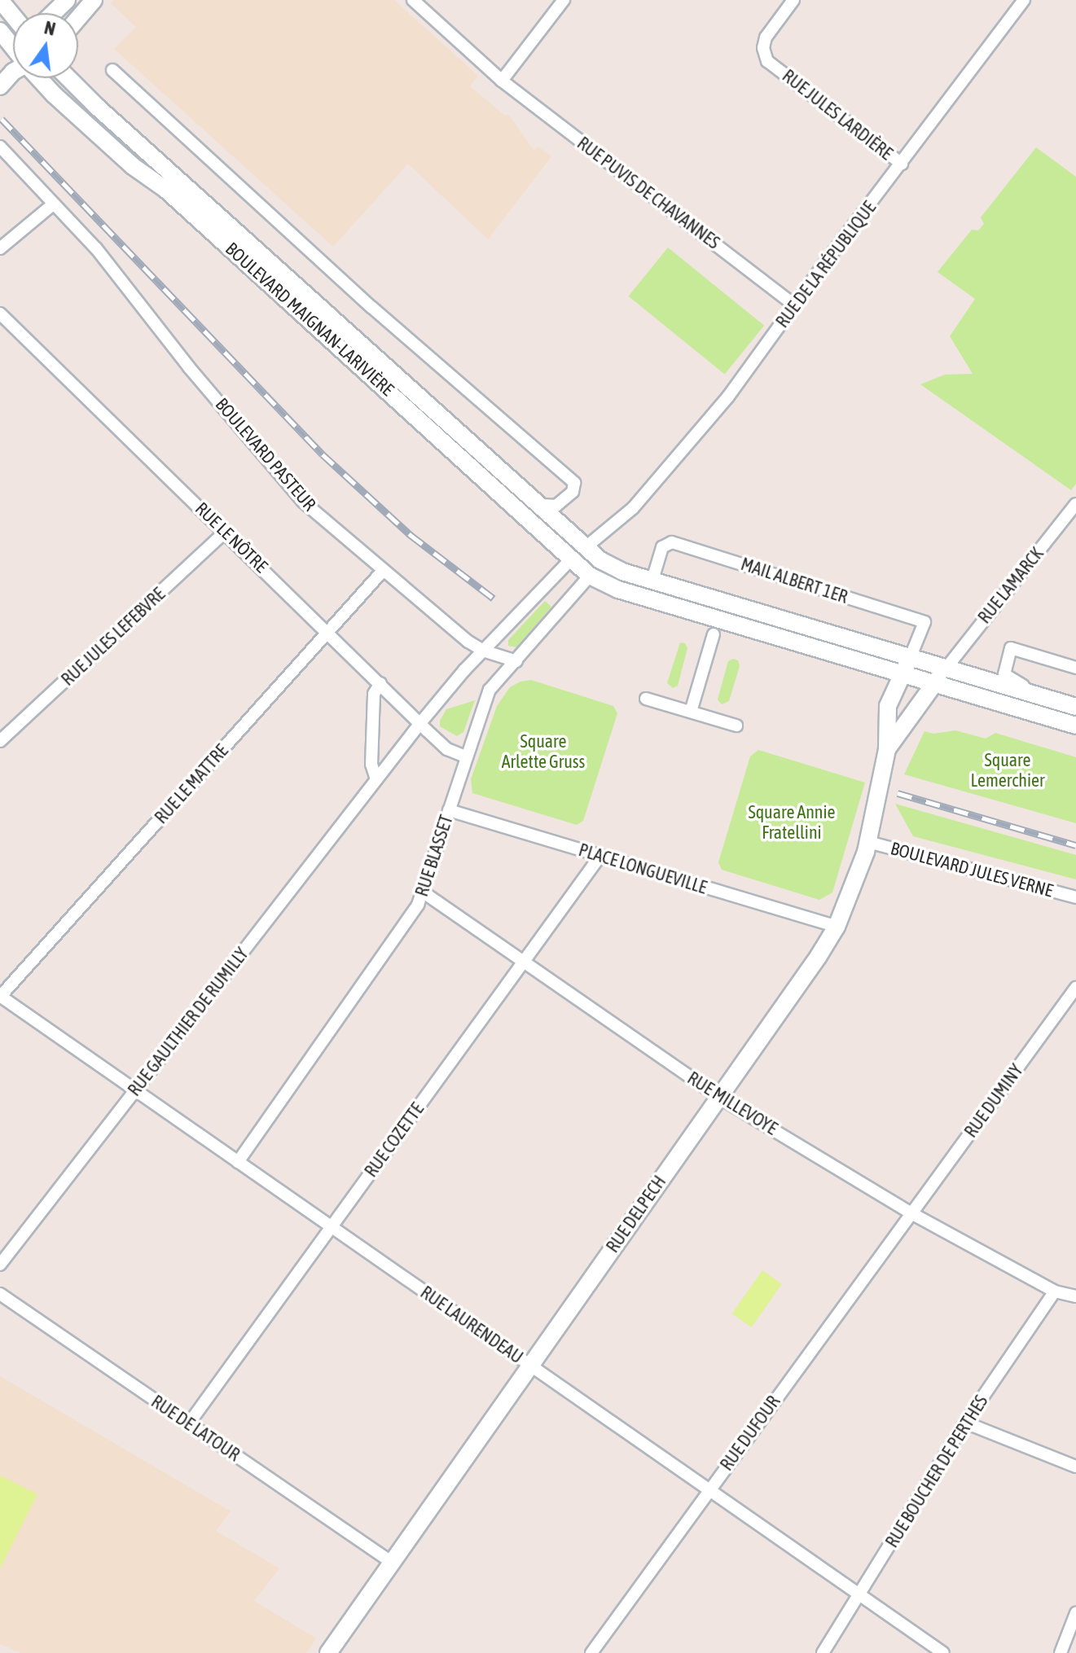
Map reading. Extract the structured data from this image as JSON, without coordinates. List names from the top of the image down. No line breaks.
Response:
{"streets":{"main road":["BOULEVARD MAIGNAN-LARIVIÈRE","MAIL ALBERT 1ER","RUE DELPECH"],"street":["RUE JULES LARDIÈRE","RUE PUVIS DE CHAVANNES","RUE DE LA RÉPUBLIQUE","BOULEVARD PASTEUR","RUE LE NÔTRE","RUE LAMARCK","RUE JULES LEFEBVRE","RUE LE MATTRE","RUE BLASSET","PLACE LONGUEVILLE","BOULEVARD JULES VERNE","RUE GAULTHIER DE RUMILLY","RUE DUMINY","RUE MILLEVOYE","RUE COZETTE","RUE LAURENDEAU","RUE DE LATOUR","RUE DUFOUR","RUE BOUCHER DE PERTHES"]},"crossings":[["RUE JULES LARDIÈRE","RUE DE LA RÉPUBLIQUE"],["RUE PUVIS DE CHAVANNES","RUE DE LA RÉPUBLIQUE"],["RUE DE LA RÉPUBLIQUE","BOULEVARD MAIGNAN-LARIVIÈRE"],["BOULEVARD MAIGNAN-LARIVIÈRE","RUE BLASSET"],["BOULEVARD MAIGNAN-LARIVIÈRE","RUE GAULTHIER DE RUMILLY"],["BOULEVARD PASTEUR","RUE LE MATTRE"],["BOULEVARD PASTEUR","RUE BLASSET"],["BOULEVARD PASTEUR","RUE GAULTHIER DE RUMILLY"],["RUE LE NÔTRE","RUE JULES LEFEBVRE"],["RUE LE NÔTRE","RUE LE MATTRE"],["RUE LE NÔTRE","RUE BLASSET"],["RUE LE NÔTRE","RUE GAULTHIER DE RUMILLY"],["MAIL ALBERT 1ER","RUE DELPECH"],["RUE LE MATTRE","RUE LAURENDEAU"],["RUE BLASSET","PLACE LONGUEVILLE"],["RUE BLASSET","RUE MILLEVOYE"],["RUE BLASSET","RUE LAURENDEAU"],["PLACE LONGUEVILLE","RUE COZETTE"],["PLACE LONGUEVILLE","RUE DELPECH"],["BOULEVARD JULES VERNE","RUE DELPECH"],["RUE GAULTHIER DE RUMILLY","RUE LAURENDEAU"],["RUE DUMINY","RUE MILLEVOYE"],["RUE DUMINY","RUE DUFOUR"],["RUE MILLEVOYE","RUE COZETTE"],["RUE MILLEVOYE","RUE DELPECH"],["RUE MILLEVOYE","RUE DUFOUR"],["RUE MILLEVOYE","RUE BOUCHER DE PERTHES"],["RUE COZETTE","RUE LAURENDEAU"],["RUE COZETTE","RUE DE LATOUR"],["RUE DELPECH","RUE LAURENDEAU"],["RUE DELPECH","RUE DE LATOUR"],["RUE LAURENDEAU","RUE DUFOUR"],["RUE LAURENDEAU","RUE BOUCHER DE PERTHES"]],"parks":["Square Arlette Gruss","Square Lemerchier","Square Annie Fratellini"],"north":"top"}
